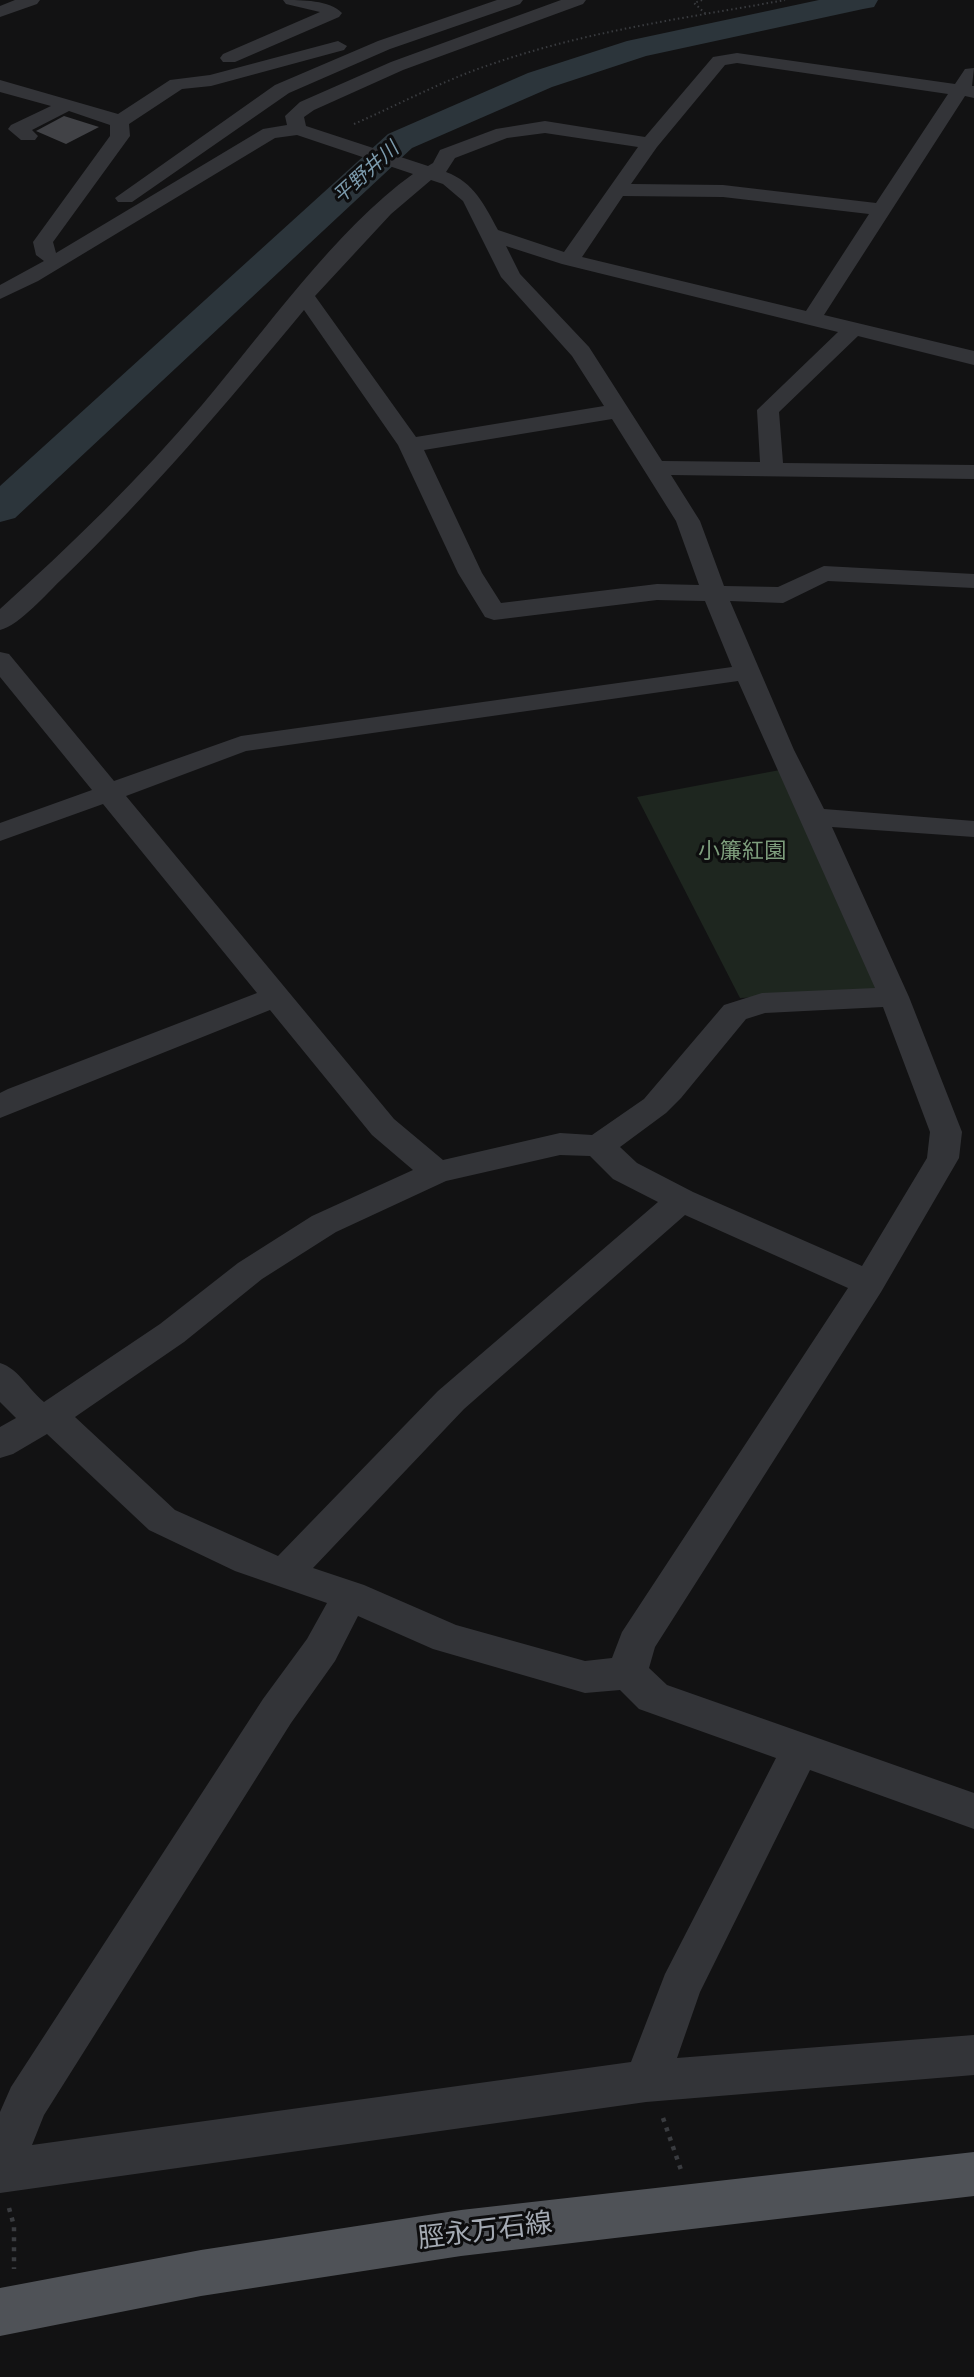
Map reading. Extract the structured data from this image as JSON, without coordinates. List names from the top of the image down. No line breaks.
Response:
{"streets":{"main road":["脛永万石線"]},"water":["平野井川"],"parks":["小簾紅園"]}
